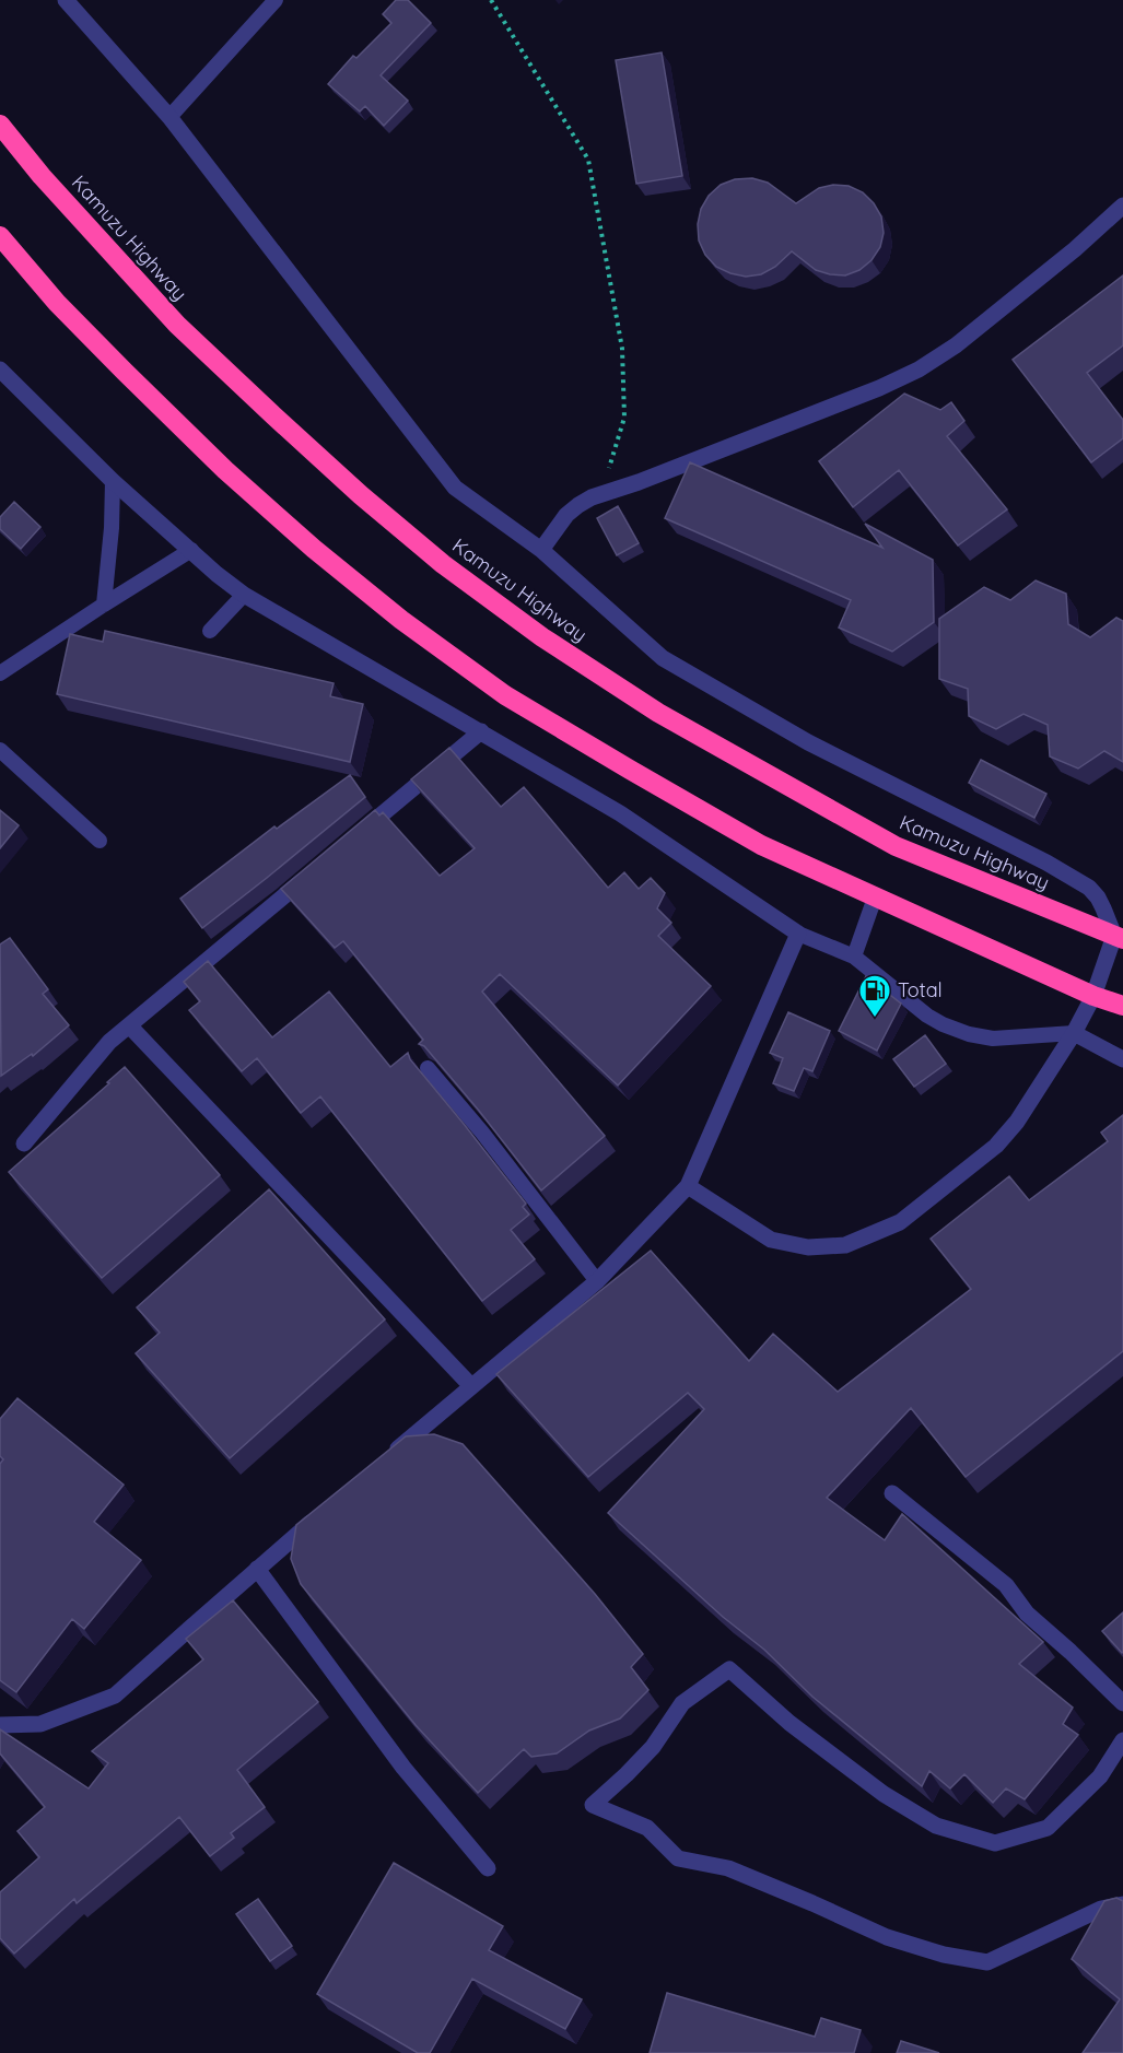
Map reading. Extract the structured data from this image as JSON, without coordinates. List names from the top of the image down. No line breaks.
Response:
{"streets":{"highway":["Kamuzu Highway"]},"places":{"fuel station":["Total"]}}
